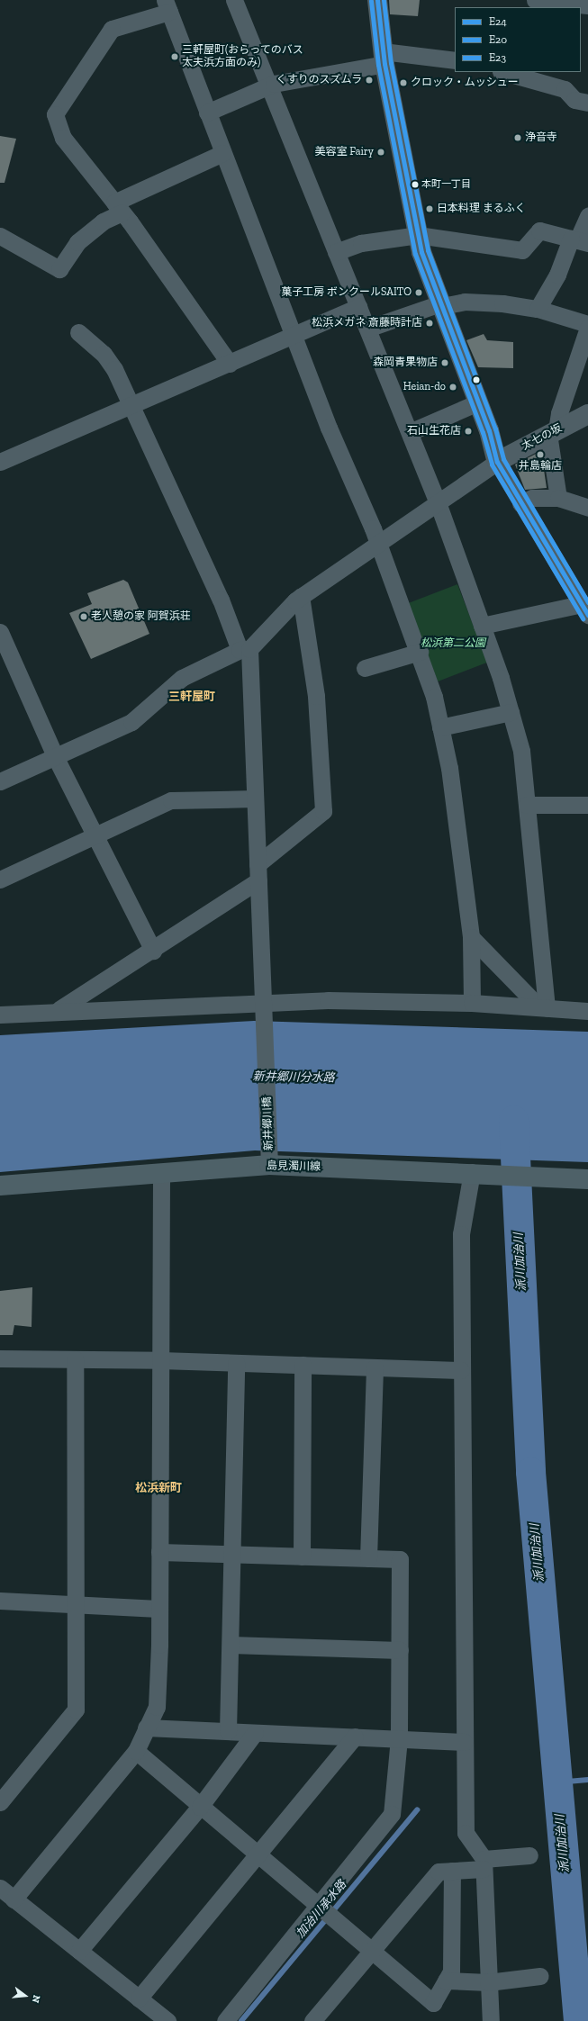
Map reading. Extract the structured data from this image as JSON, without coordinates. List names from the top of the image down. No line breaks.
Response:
{"streets":{"main road":["島見濁川線"],"street":["太七の坂","新井郷川橋"]},"crossings":[["新井郷川橋","島見濁川線"]],"districts":["三軒屋町","松浜新町"],"water":["新井郷川分水路","派川加治川","加治川承水路"],"parks":["松浜第二公園"],"places":["三軒屋町(おらってのバス 太夫浜方面のみ)","くすりのスズムラ","クロック・ムッシュー","浄音寺","美容室 Fairy","本町一丁目","日本料理 まるふく","菓子工房 ボンクールSAITO","松浜メガネ 斎藤時計店","森岡青果物店","Heian-do","石山生花店","井島輪店","老人憩の家 阿賀浜荘"],"lines":["transit line E24","transit line E23","transit line E20"],"legend":["E24","E20","E23"],"north":"right"}
